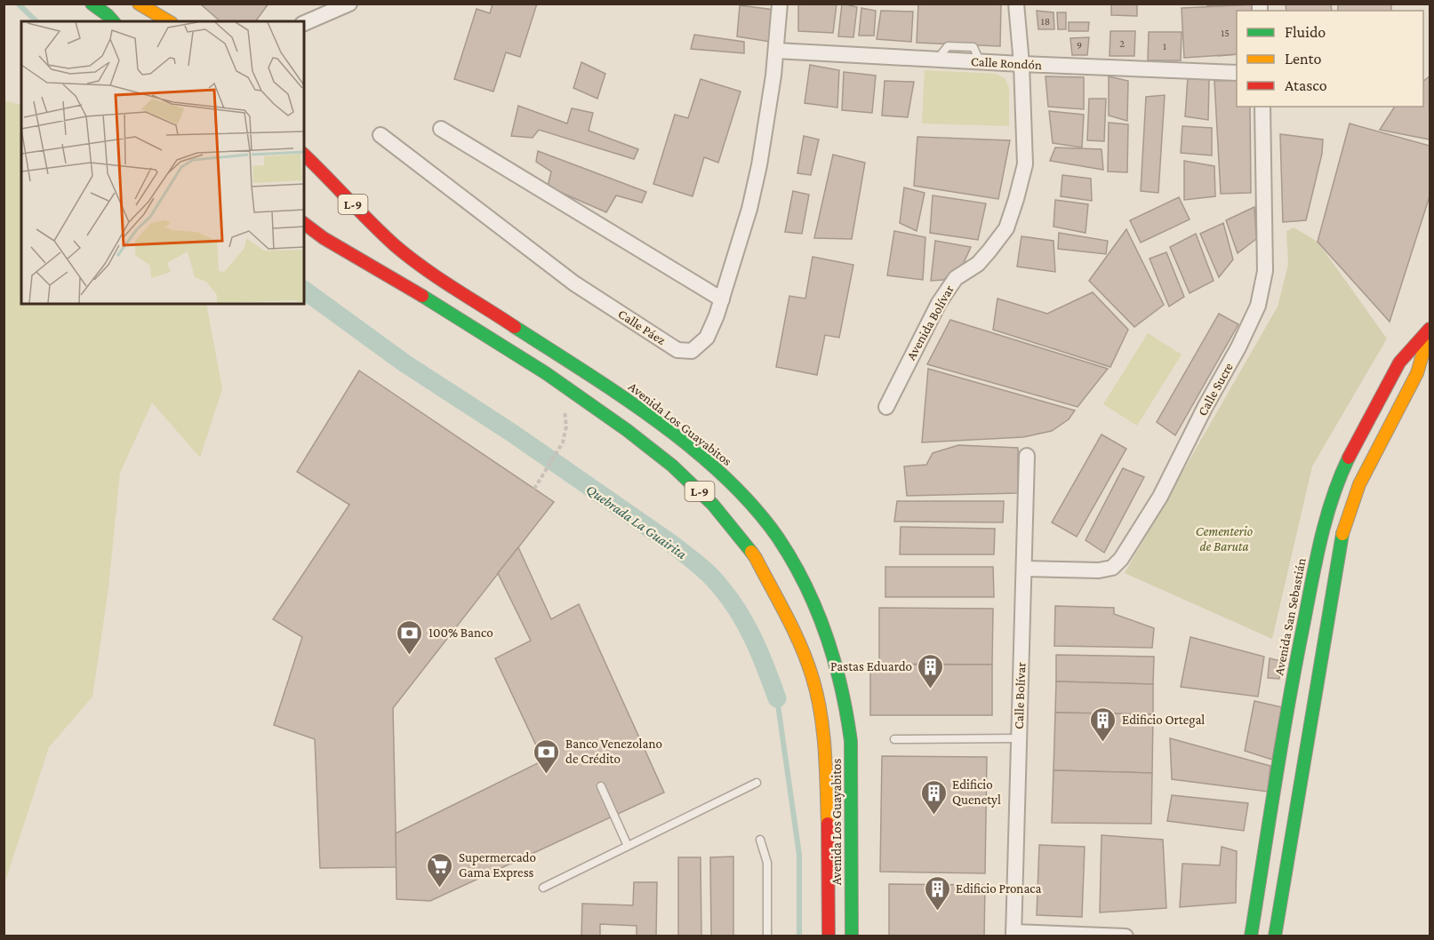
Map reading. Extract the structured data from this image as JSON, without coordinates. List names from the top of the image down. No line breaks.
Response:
{"streets":{"main road":["L-9","Avenida Los Guayabitos","Avenida San Sebastián"],"street":["Calle Rondón","Avenida Bolívar","Calle Páez","Calle Sucre","Calle Bolívar"]},"crossings":[["Calle Rondón","Avenida Bolívar"],["Calle Rondón","Calle Páez"],["L-9","Avenida Los Guayabitos"],["Calle Sucre","Calle Bolívar"]],"water":["Quebrada La Guairita"],"parks":["Cementerio de Baruta"],"places":{"bank":["100% Banco","Banco Venezolano de Crédito"],"building":["Pastas Eduardo","Edificio Ortegal","Edificio Quenetyl","Edificio Pronaca"],"supermarket":["Supermercado Gama Express"]},"house_numbers":["18","15","2","9","1"],"legend":["Fluido","Lento","Atasco"]}
